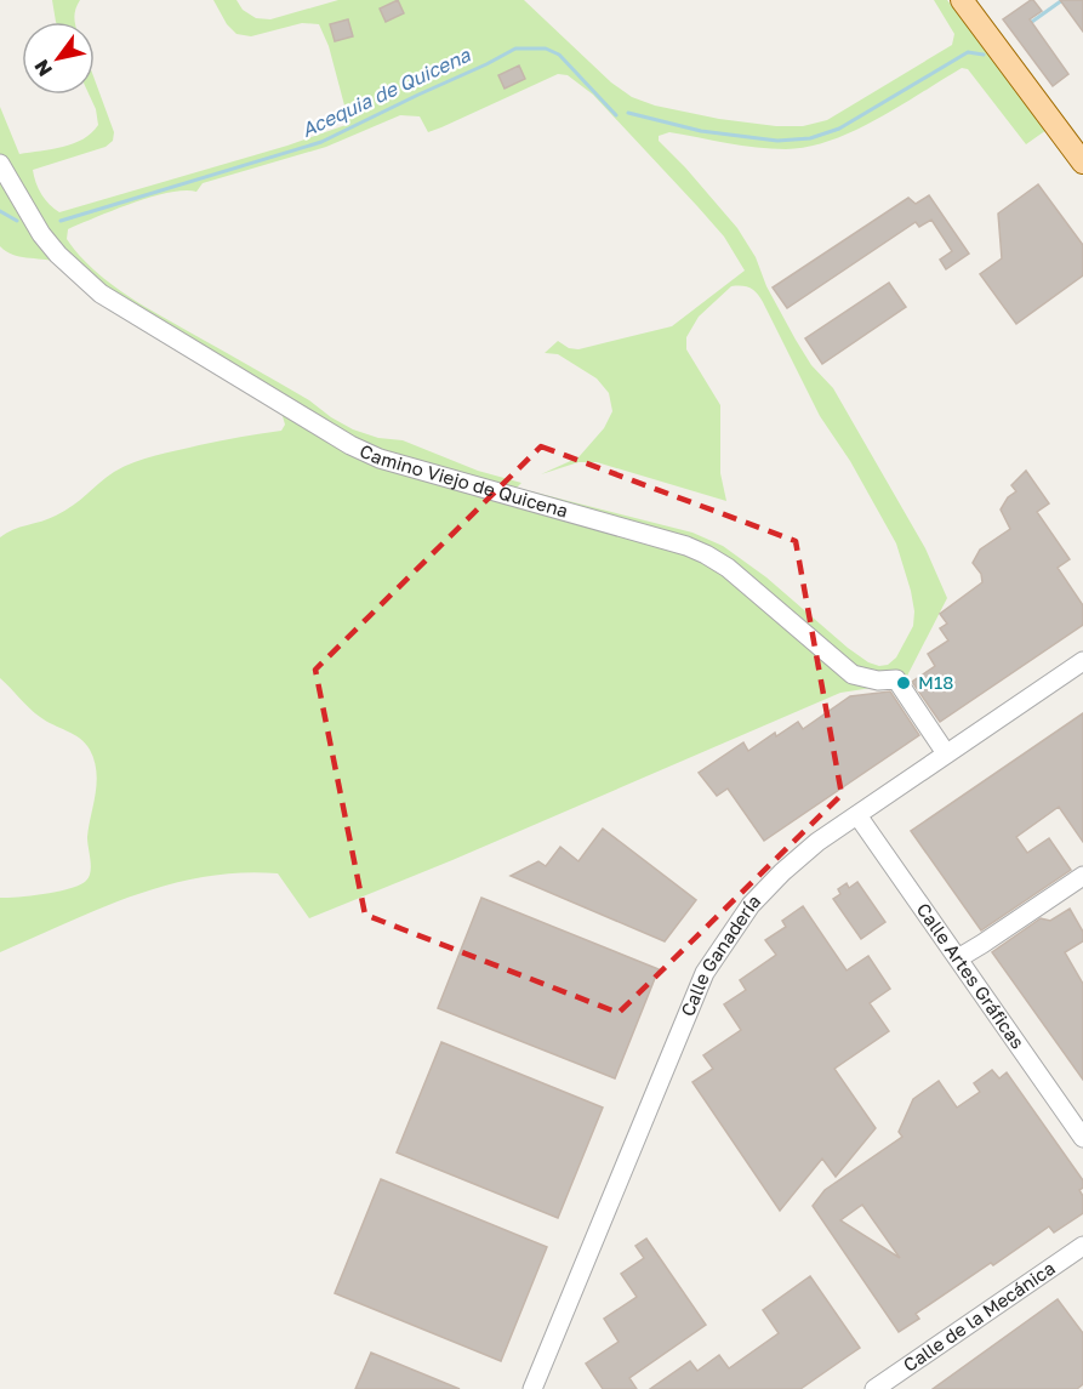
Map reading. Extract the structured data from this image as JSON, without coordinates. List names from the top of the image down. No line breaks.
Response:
{"streets":{"street":["Camino Viejo de Quicena","Calle Ganadería","Calle Artes Gráficas","Calle de la Mecánica"]},"crossings":[["Camino Viejo de Quicena","Calle Ganadería"],["Calle Ganadería","Calle Artes Gráficas"]],"water":["Acequia de Quicena"],"places":["M18"],"north":"bottom left"}
